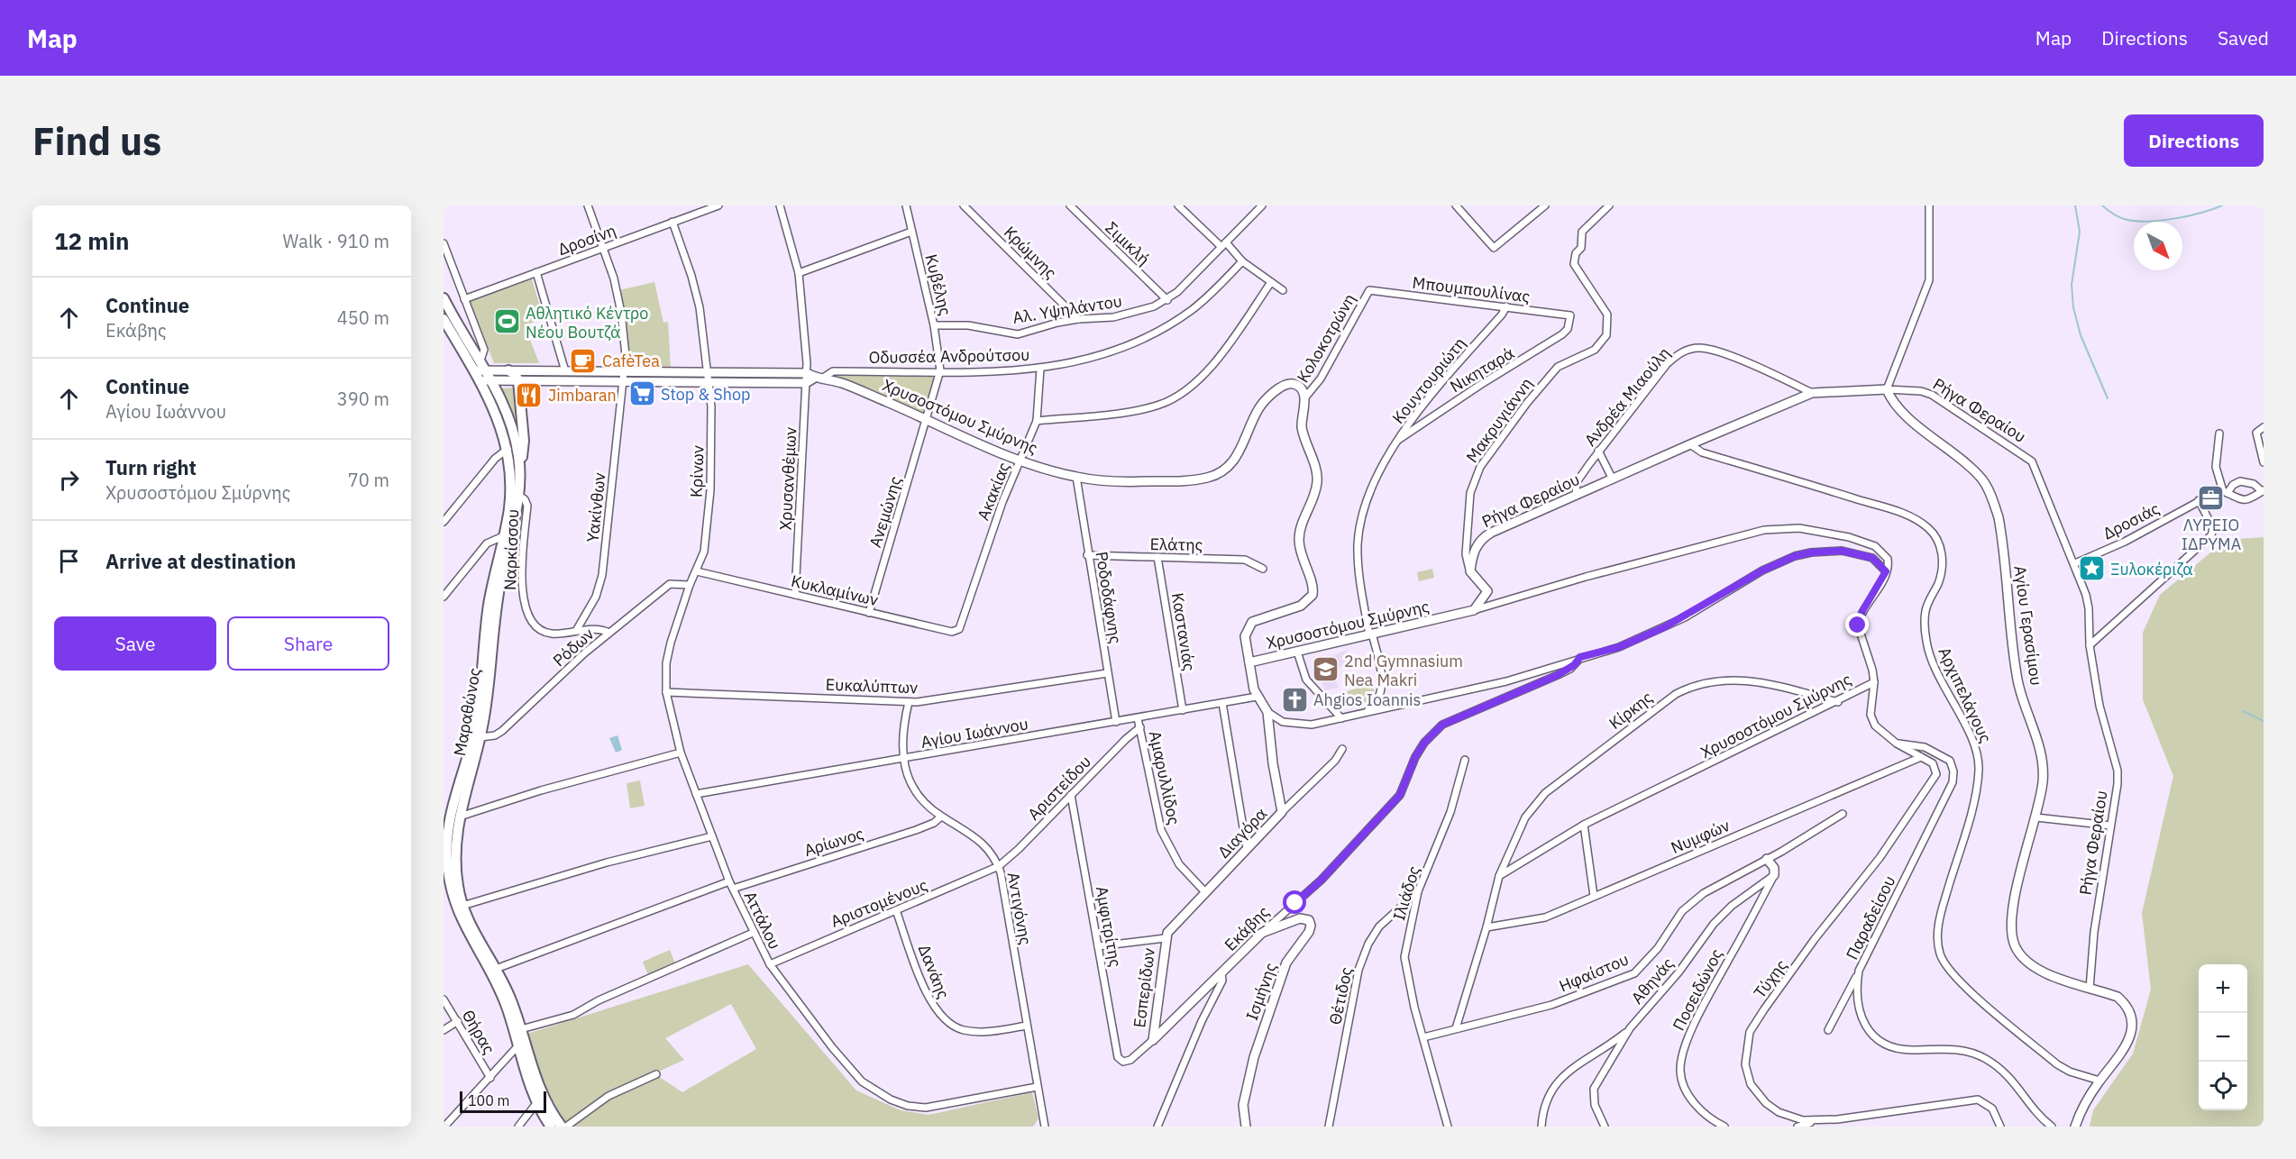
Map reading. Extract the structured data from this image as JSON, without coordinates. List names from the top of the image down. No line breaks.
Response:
{"streets":{"main road":["Μαραθώνος"],"street":["Δροσίνη","Σιμικλή","Κρώμνης","Κυβέλης","Μπουμπουλίνας","Αλ. Υψηλάντου","Κολοκοτρώνη","Οδυσσέα Ανδρούτσου","Νικηταρά","Κουντουριώτη","Ανδρέα Μιαούλη","Ρήγα Φεραίου","Χρυσοστόμου Σμύρνης","Μακρυγιάννη","Κρίνων","Χρυσανθέμων","Ακακίας","Υακίνθων","Ανεμώνης","Δροσιάς","Ελάτης","Ναρκίσσου","Κυκλαμίνων","Ροδοδάφνης","Αγίου Γερασίμου","Καστανιάς","Ρόδων","Ευκαλύπτων","Αρχιπελάγους","Κίρκης","Αγίου Ιωάννου","Αμαρυλλίδος","Αριστείδου","Διαγόρα","Νυμφών","Αρίωνος","Ιλιάδος","Αριστομένους","Αντιγόνης","Παραδείσου","Αττάλου","Αμφιτρίτης","Εκάβης","Δανάης","Ηφαίστου","Τύχης","Αθηνάς","Εσπερίδων","Ποσειδώνος","Ισμήνης","Θέτιδος","Θήρας"]},"crossings":[["Δροσίνη","Κρίνων"],["Δροσίνη","Υακίνθων"],["Σιμικλή","Αλ. Υψηλάντου"],["Κρώμνης","Αλ. Υψηλάντου"],["Κυβέλης","Αλ. Υψηλάντου"],["Κυβέλης","Οδυσσέα Ανδρούτσου"],["Κυβέλης","Ανεμώνης"],["Μπουμπουλίνας","Κολοκοτρώνη"],["Μπουμπουλίνας","Νικηταρά"],["Μπουμπουλίνας","Κουντουριώτη"],["Κολοκοτρώνη","Χρυσοστόμου Σμύρνης"],["Οδυσσέα Ανδρούτσου","Χρυσοστόμου Σμύρνης"],["Οδυσσέα Ανδρούτσου","Ακακίας"],["Οδυσσέα Ανδρούτσου","Ανεμώνης"],["Νικηταρά","Κουντουριώτη"],["Κουντουριώτη","Χρυσοστόμου Σμύρνης"],["Ανδρέα Μιαούλη","Ρήγα Φεραίου"],["Ρήγα Φεραίου","Μακρυγιάννη"],["Ρήγα Φεραίου","Δροσιάς"],["Ρήγα Φεραίου","Αγίου Γερασίμου"],["Ρήγα Φεραίου","Αρχιπελάγους"],["Χρυσοστόμου Σμύρνης","Κρίνων"],["Χρυσοστόμου Σμύρνης","Χρυσανθέμων"],["Χρυσοστόμου Σμύρνης","Ακακίας"],["Χρυσοστόμου Σμύρνης","Υακίνθων"],["Χρυσοστόμου Σμύρνης","Ανεμώνης"],["Χρυσοστόμου Σμύρνης","Ροδοδάφνης"],["Χρυσοστόμου Σμύρνης","Κίρκης"],["Χρυσοστόμου Σμύρνης","Μαραθώνος"],["Χρυσοστόμου Σμύρνης","Αγίου Ιωάννου"],["Χρυσοστόμου Σμύρνης","Τύχης"],["Κρίνων","Κυκλαμίνων"],["Κρίνων","Αττάλου"],["Χρυσανθέμων","Κυκλαμίνων"],["Ακακίας","Κυκλαμίνων"],["Υακίνθων","Ναρκίσσου"],["Ανεμώνης","Κυκλαμίνων"],["Ελάτης","Ροδοδάφνης"],["Ελάτης","Καστανιάς"],["Ναρκίσσου","Ρόδων"],["Ναρκίσσου","Μαραθώνος"],["Κυκλαμίνων","Αττάλου"],["Ροδοδάφνης","Ευκαλύπτων"],["Ροδοδάφνης","Αγίου Ιωάννου"],["Αγίου Γερασίμου","Αρχιπελάγους"],["Καστανιάς","Αγίου Ιωάννου"],["Ρόδων","Μαραθώνος"],["Ρόδων","Αττάλου"],["Ευκαλύπτων","Αντιγόνης"],["Ευκαλύπτων","Αττάλου"],["Αγίου Ιωάννου","Αμαρυλλίδος"],["Αγίου Ιωάννου","Αντιγόνης"],["Αγίου Ιωάννου","Αττάλου"],["Αμαρυλλίδος","Αριστείδου"],["Αμαρυλλίδος","Διαγόρα"],["Αριστείδου","Αριστομένους"],["Αριστείδου","Αντιγόνης"],["Αριστείδου","Αμφιτρίτης"],["Διαγόρα","Εσπερίδων"],["Νυμφών","Τύχης"],["Αρίωνος","Αντιγόνης"],["Αρίωνος","Αττάλου"],["Ιλιάδος","Ηφαίστου"],["Ιλιάδος","Θέτιδος"],["Αριστομένους","Αντιγόνης"],["Αριστομένους","Αττάλου"],["Αριστομένους","Δανάης"],["Αντιγόνης","Αττάλου"],["Αντιγόνης","Δανάης"],["Παραδείσου","Τύχης"],["Αμφιτρίτης","Εκάβης"],["Εκάβης","Εσπερίδων"],["Εκάβης","Ισμήνης"],["Αθηνάς","Ποσειδώνος"]],"places":{"sports":["Αθλητικό Κέντρο Νέου Βουτζά"],"cafe":["CafèTea"],"supermarket":["Stop & Shop"],"restaurant":["Jimbaran"],"office":["ΛΥΡΕΙΟ ΙΔΡΥΜΑ"],"place":["Ξυλοκέριζα"],"school or university":["2nd Gymnasium Nea Makri"],"church":["Ahgios Ioannis"]},"scale_bar":"100 m","north":"bottom right","page":{"header":"Map","nav":["Map","Directions","Saved"],"buttons":["Directions",["Save","Share"]],"title":"Find us","heading":["12 min","Walk · 910 m"],"list":[["Continue","Εκάβης","450 m"],["Continue","Αγίου Ιωάννου","390 m"],["Turn right","Χρυσοστόμου Σμύρνης","70 m"],"Arrive at destination"],"map_buttons":["+","−"],"scale":"100 m"}}
